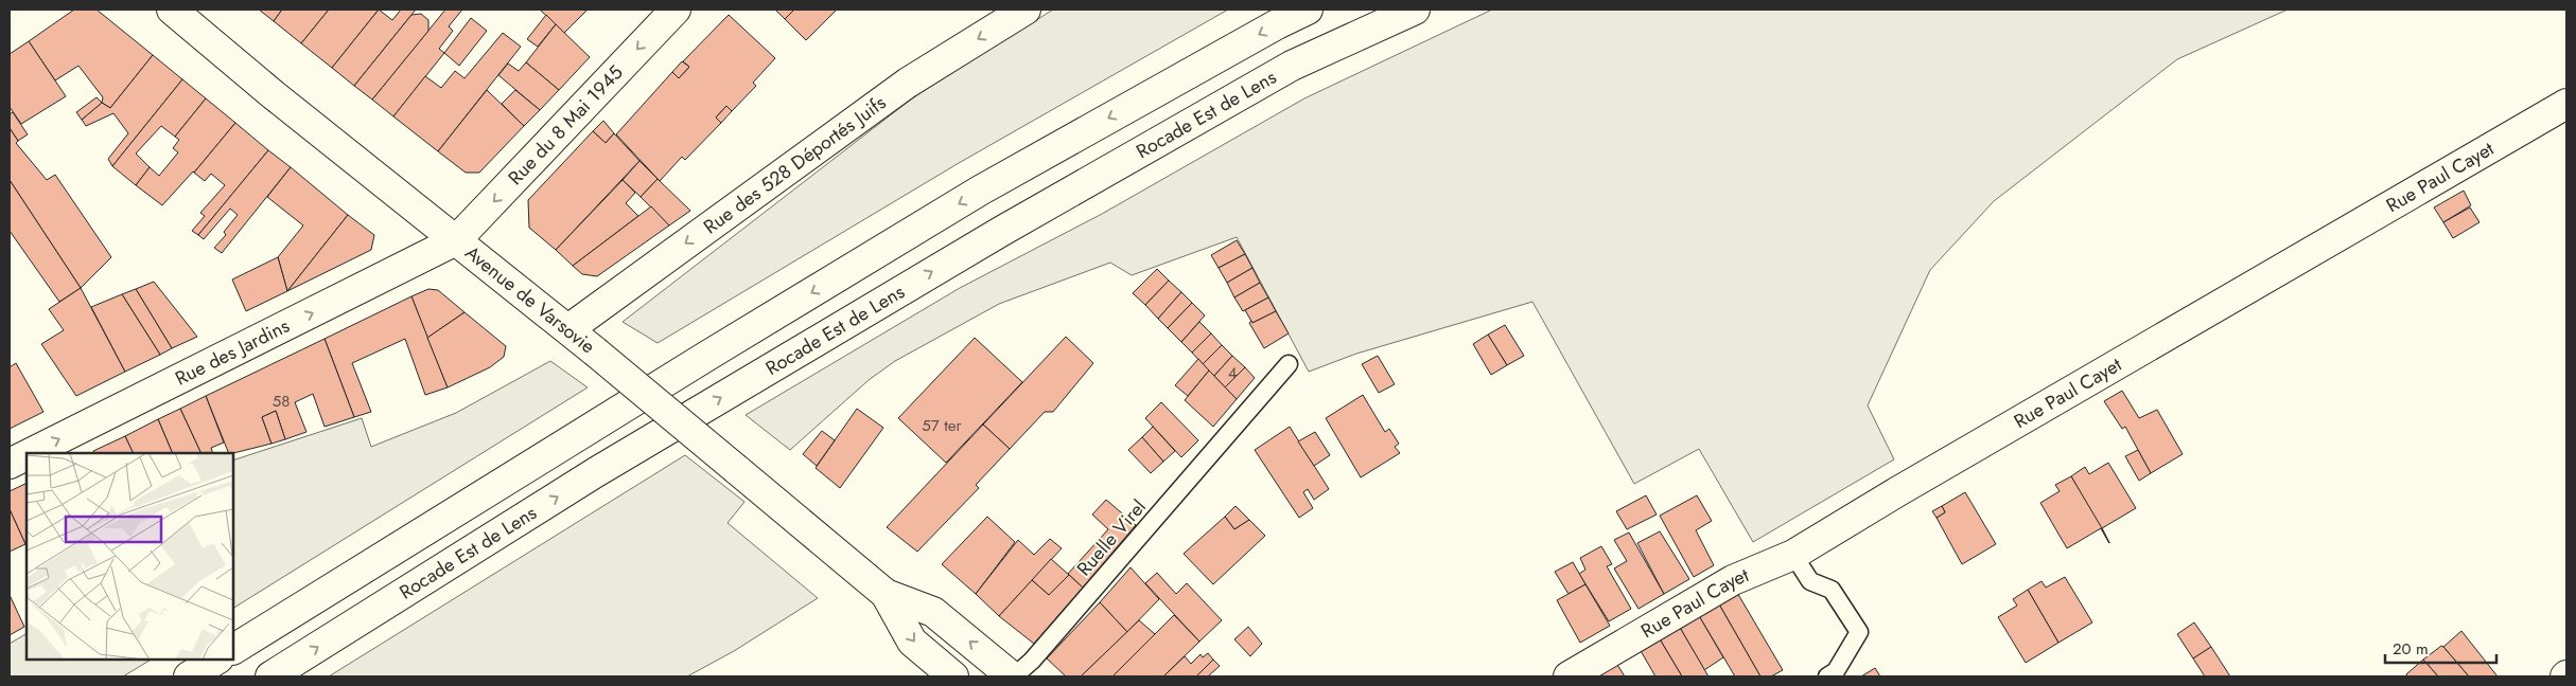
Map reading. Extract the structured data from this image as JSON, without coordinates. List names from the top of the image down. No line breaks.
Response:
{"streets":{"main road":["Rocade Est de Lens","Rue du 8 Mai 1945","Rue des 528 Déportés Juifs","Rue Paul Cayet","Avenue de Varsovie","Rue des Jardins"],"lane":["Ruelle Virel"]},"crossings":[["Rue du 8 Mai 1945","Avenue de Varsovie"],["Rue du 8 Mai 1945","Rue des Jardins"],["Rue des 528 Déportés Juifs","Avenue de Varsovie"],["Avenue de Varsovie","Rue des Jardins"],["Avenue de Varsovie","Ruelle Virel"]],"one_way":["Rue du 8 Mai 1945"],"house_numbers":["4","58","57 ter"],"scale_bar":"20 m"}
